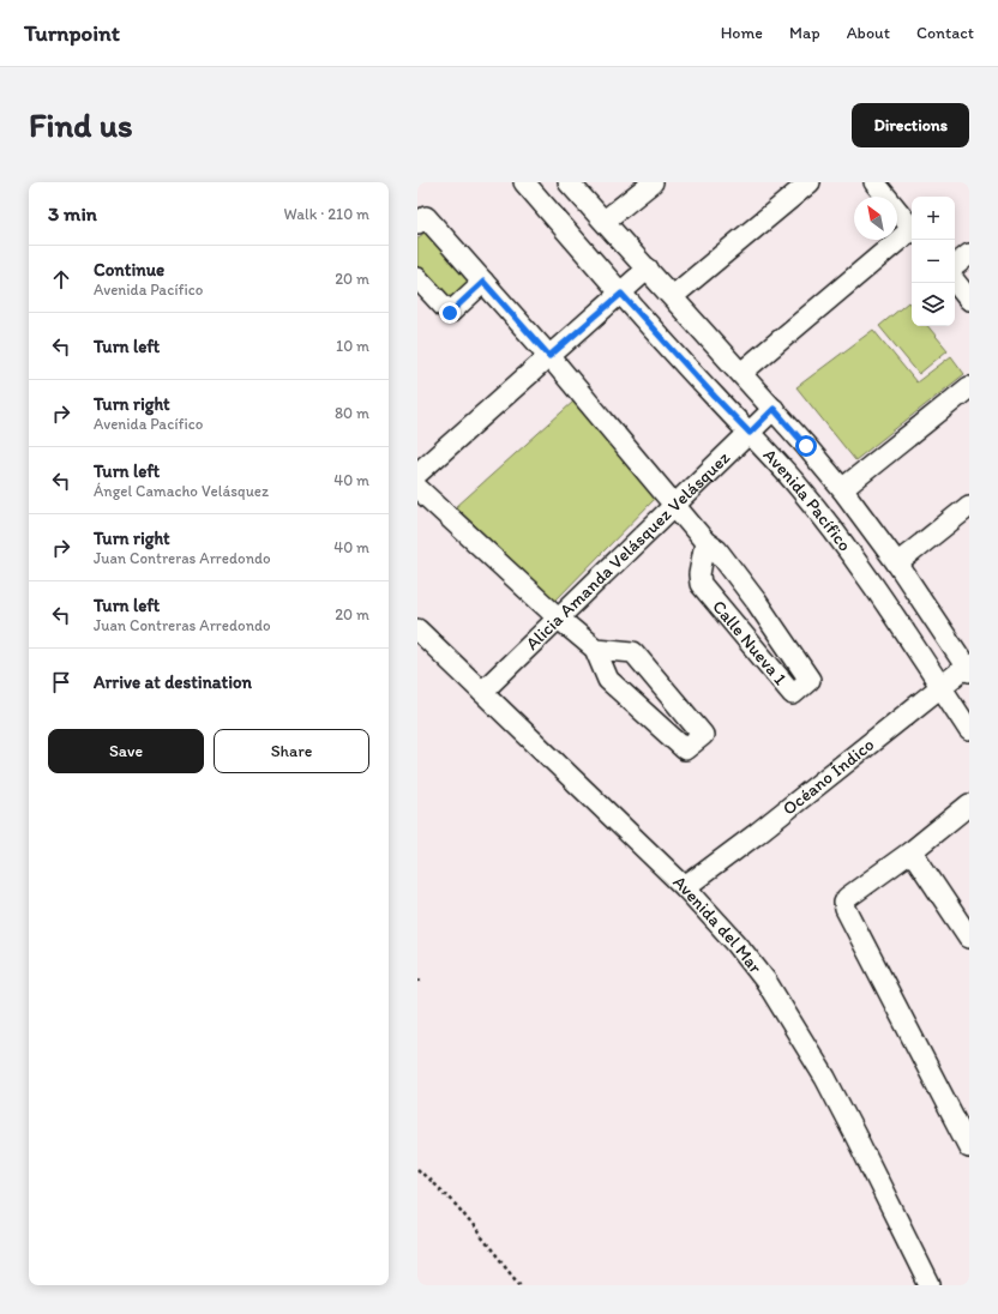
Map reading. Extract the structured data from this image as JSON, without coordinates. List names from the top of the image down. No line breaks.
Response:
{"streets":{"street":["Avenida Pacífico","Alicia Amanda Velásquez Velásquez","Calle Nueva 1","Océano Índico","Avenida del Mar"]},"crossings":[["Avenida Pacífico","Alicia Amanda Velásquez Velásquez"],["Avenida Pacífico","Océano Índico"],["Alicia Amanda Velásquez Velásquez","Calle Nueva 1"],["Alicia Amanda Velásquez Velásquez","Avenida del Mar"],["Océano Índico","Avenida del Mar"]],"north":"top left","page":{"header":"Turnpoint","nav":["Home","Map","About","Contact"],"buttons":["Directions",["Save","Share"]],"title":"Find us","heading":["3 min","Walk · 210 m"],"map_buttons":["+","−"],"list":[["Continue","Avenida Pacífico","20 m"],["Turn left","10 m"],["Turn right","Avenida Pacífico","80 m"],["Turn left","Ángel Camacho Velásquez","40 m"],["Turn right","Juan Contreras Arredondo","40 m"],["Turn left","Juan Contreras Arredondo","20 m"],"Arrive at destination"]}}
